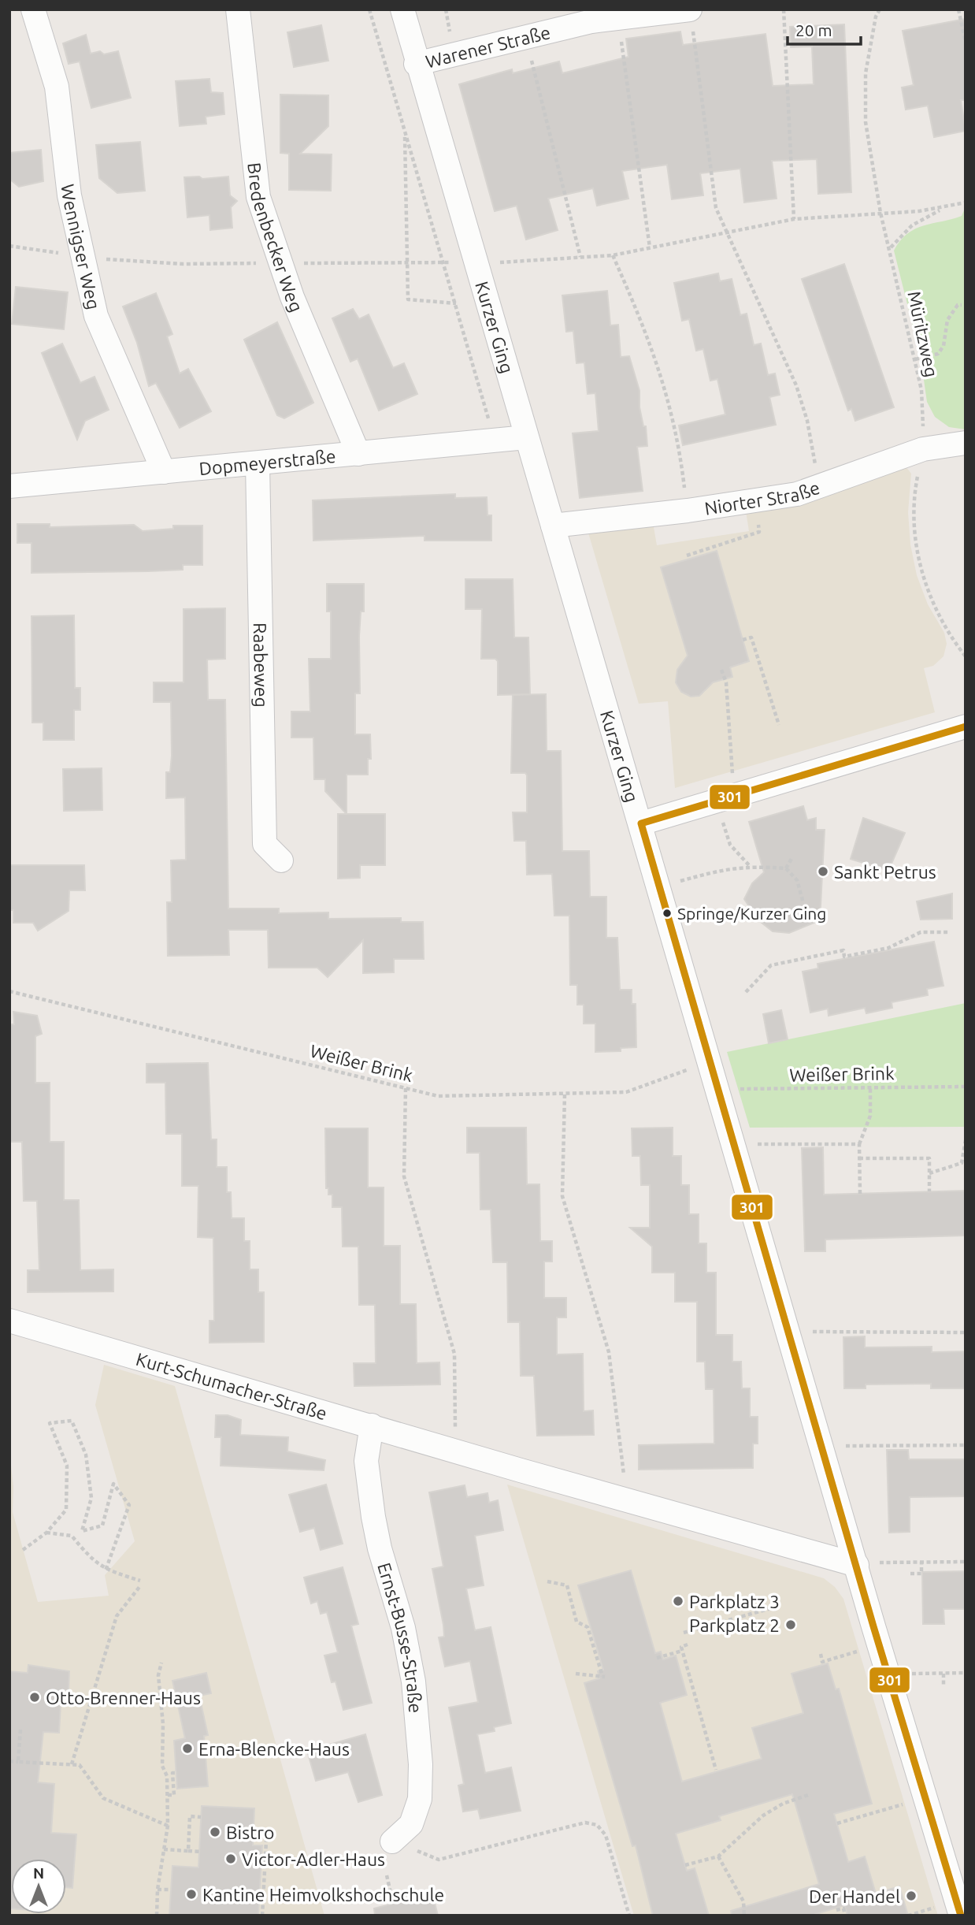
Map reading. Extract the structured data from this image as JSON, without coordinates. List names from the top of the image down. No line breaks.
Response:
{"streets":{"street":["Warener Straße","Bredenbecker Weg","Wennigser Weg","Kurzer Ging","Dopmeyerstraße","Niorter Straße","Raabeweg","Kurt-Schumacher-Straße","Ernst-Busse-Straße"],"path":["Müritzweg","Weißer Brink"]},"crossings":[["Warener Straße","Kurzer Ging"],["Bredenbecker Weg","Dopmeyerstraße"],["Wennigser Weg","Dopmeyerstraße"],["Kurzer Ging","Dopmeyerstraße"],["Kurzer Ging","Niorter Straße"],["Kurzer Ging","Weißer Brink"],["Kurzer Ging","Kurt-Schumacher-Straße"],["Müritzweg","Niorter Straße"],["Dopmeyerstraße","Raabeweg"],["Kurt-Schumacher-Straße","Ernst-Busse-Straße"]],"places":["Sankt Petrus","Springe/Kurzer Ging","Parkplatz 3","Parkplatz 2","Otto-Brenner-Haus","Erna-Blencke-Haus","Bistro","Victor-Adler-Haus","Kantine Heimvolkshochschule","Der Handel"],"lines":["transit line 301"],"scale_bar":"20 m","north":"top"}
